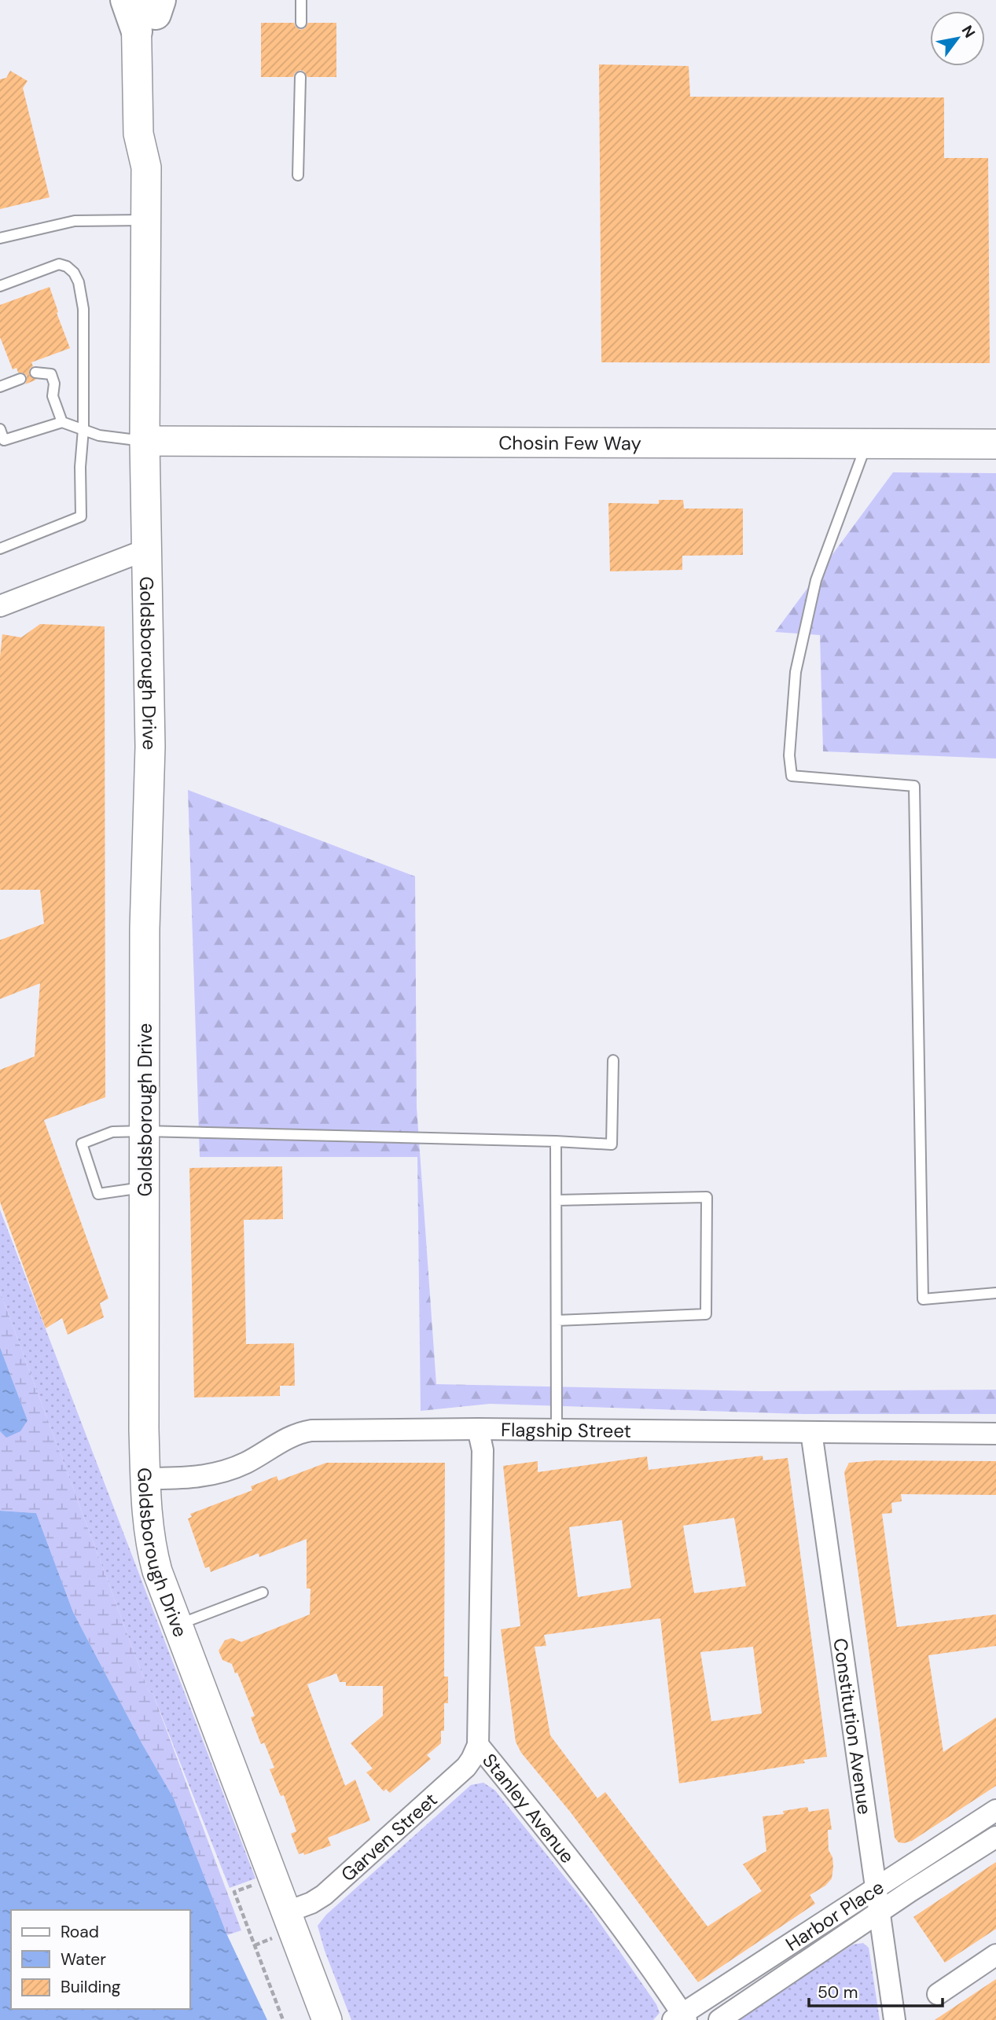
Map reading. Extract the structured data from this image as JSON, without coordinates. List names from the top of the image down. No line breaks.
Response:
{"streets":{"street":["Chosin Few Way","Goldsborough Drive","Flagship Street","Constitution Avenue","Stanley Avenue","Garven Street","Harbor Place"]},"crossings":[["Chosin Few Way","Goldsborough Drive"],["Goldsborough Drive","Flagship Street"],["Goldsborough Drive","Garven Street"],["Flagship Street","Constitution Avenue"],["Flagship Street","Stanley Avenue"],["Constitution Avenue","Harbor Place"],["Stanley Avenue","Garven Street"],["Stanley Avenue","Harbor Place"]],"legend":["Road","Water","Building"],"scale_bar":"50 m","north":"top right"}
